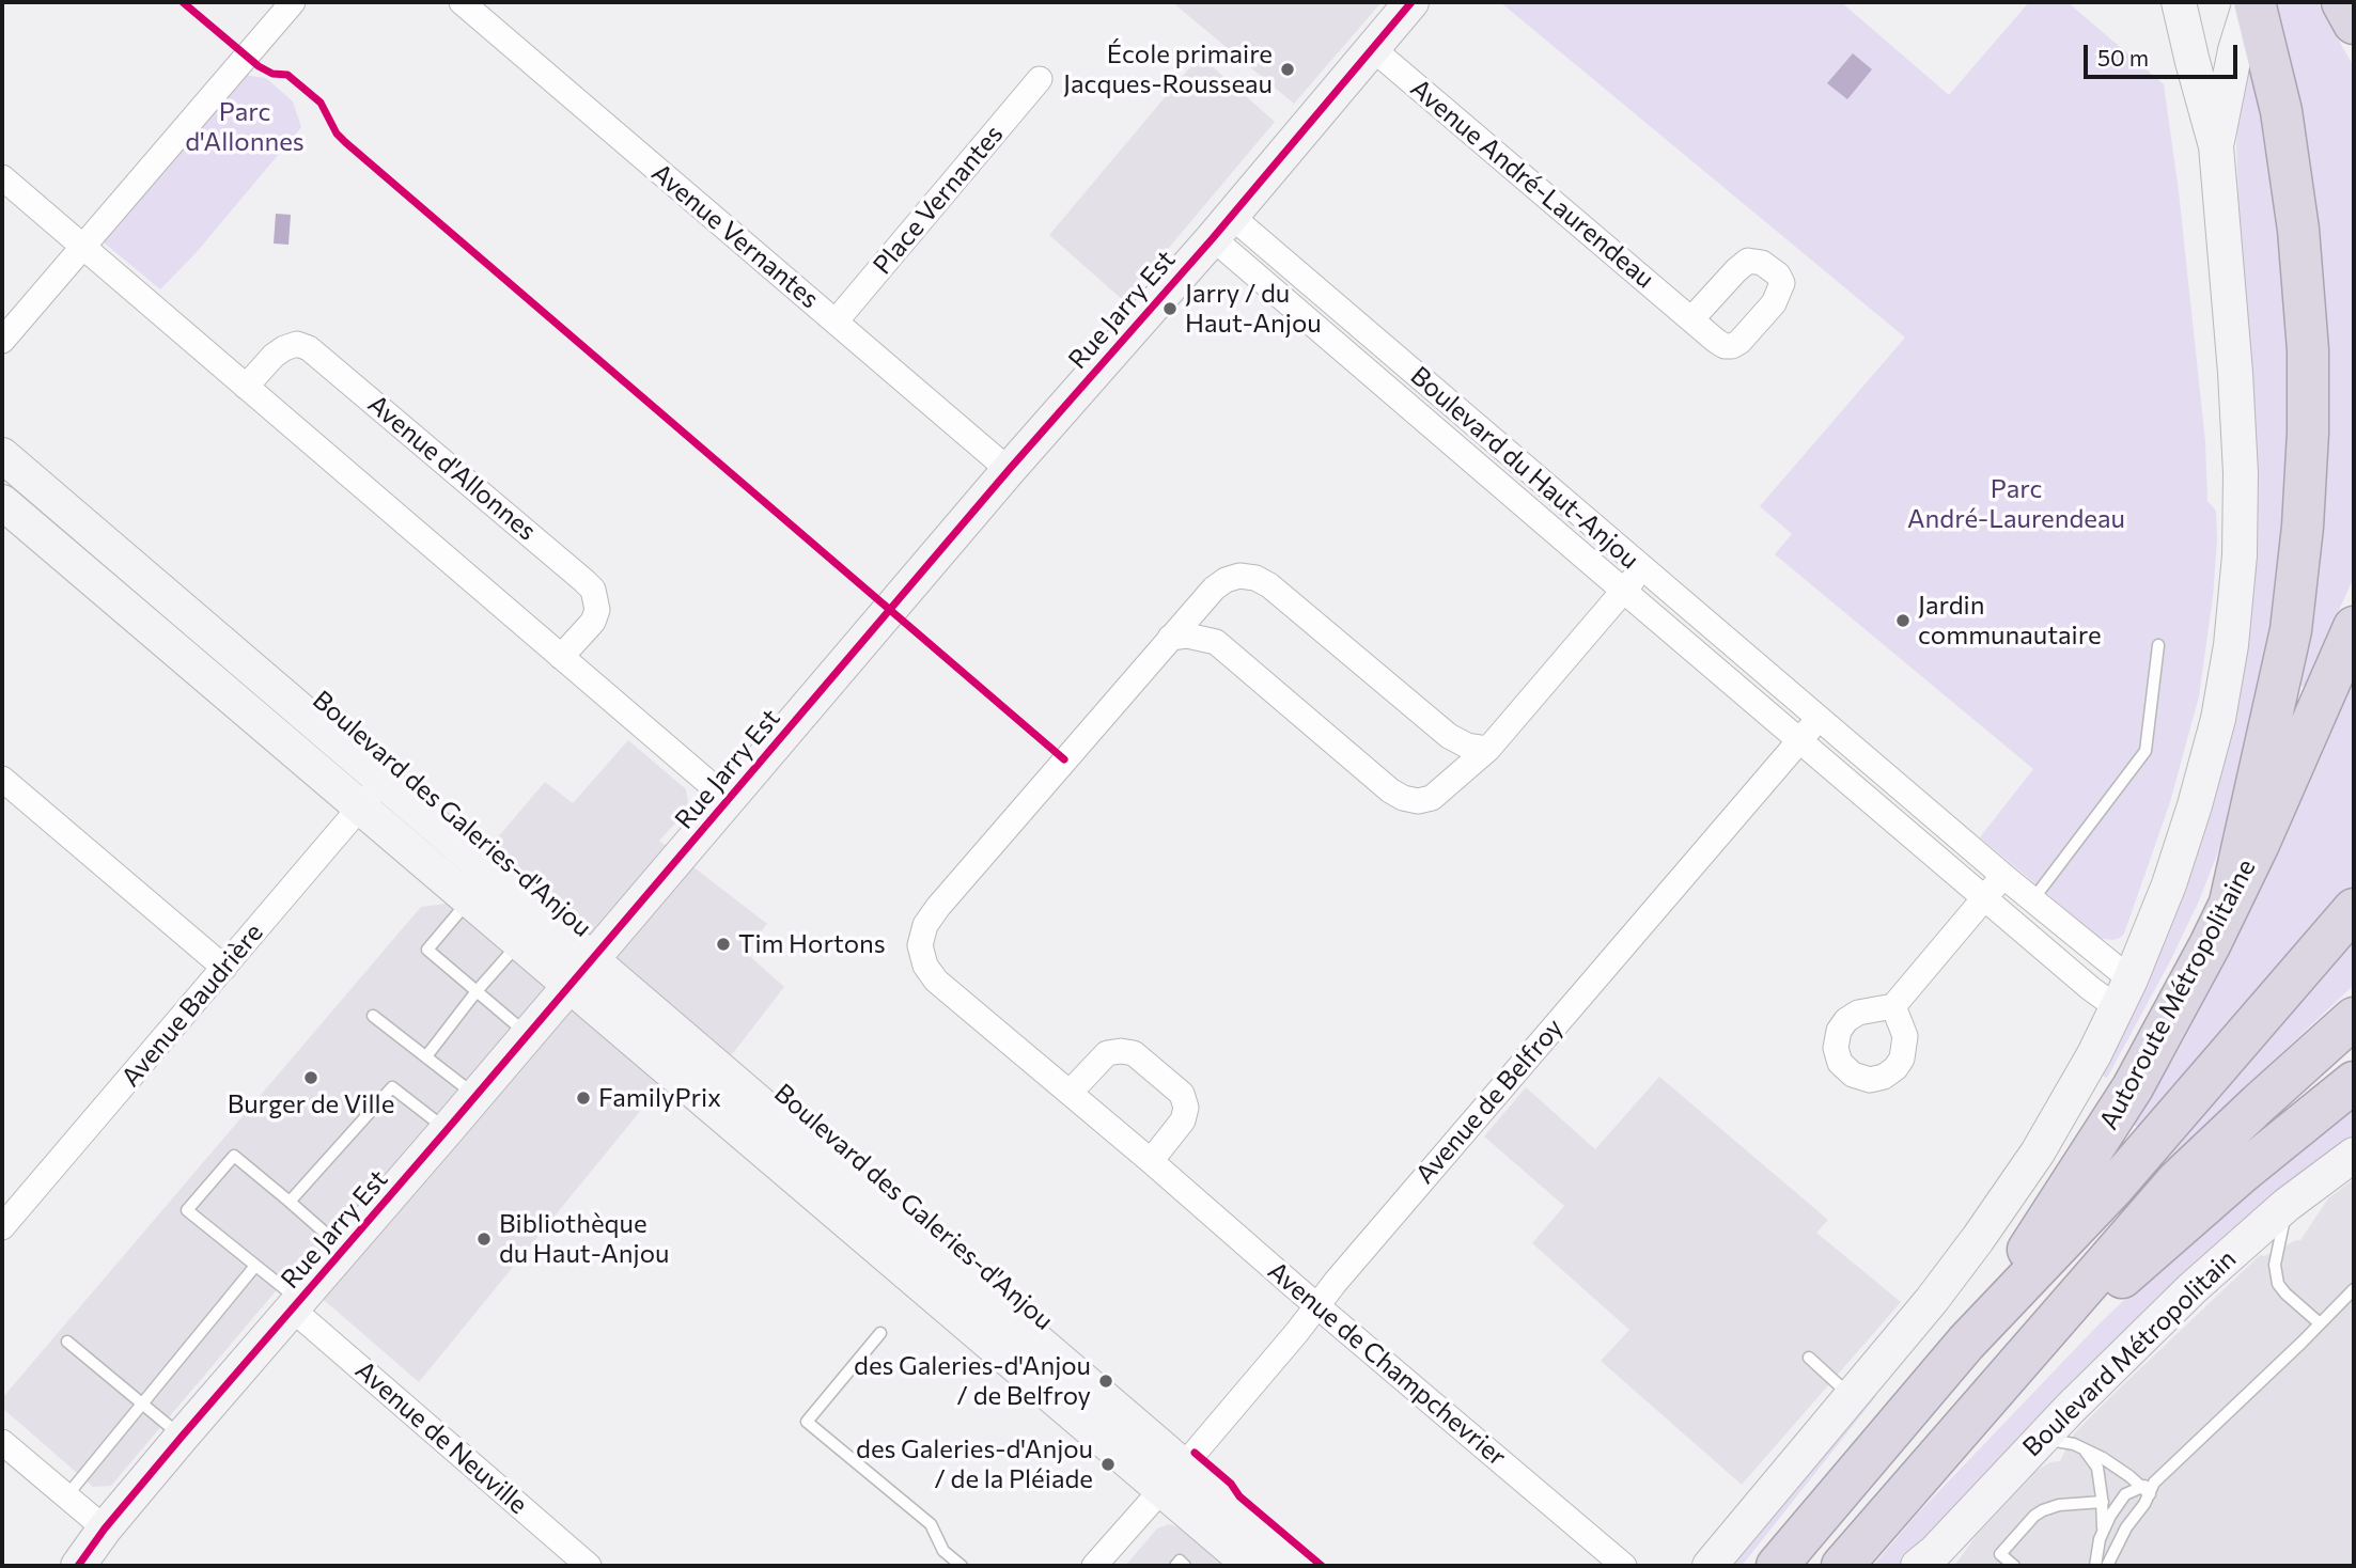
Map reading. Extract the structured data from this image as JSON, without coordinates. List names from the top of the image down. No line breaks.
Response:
{"streets":{"highway":["Autoroute Métropolitaine"],"street":["Avenue André-Laurendeau","Place Vernantes","Avenue Vernantes","Rue Jarry Est","Avenue d'Allonnes","Boulevard du Haut-Anjou","Boulevard des Galeries-d'Anjou","Avenue Baudrière","Avenue de Belfroy","Boulevard Métropolitain","Avenue de Champchevrier","Avenue de Neuville"]},"crossings":[["Avenue André-Laurendeau","Rue Jarry Est"],["Place Vernantes","Avenue Vernantes"],["Avenue Vernantes","Rue Jarry Est"],["Rue Jarry Est","Boulevard du Haut-Anjou"],["Rue Jarry Est","Boulevard des Galeries-d'Anjou"],["Rue Jarry Est","Avenue de Neuville"],["Boulevard du Haut-Anjou","Avenue de Belfroy"],["Boulevard des Galeries-d'Anjou","Avenue Baudrière"],["Boulevard des Galeries-d'Anjou","Avenue de Belfroy"],["Avenue de Belfroy","Avenue de Champchevrier"]],"parks":["Parc d'Allonnes","Parc André-Laurendeau"],"places":["École primaire Jacques-Rousseau","Jarry / du Haut-Anjou","Jardin communautaire","Tim Hortons","Burger de Ville","FamilyPrix","Bibliothèque du Haut-Anjou","des Galeries-d'Anjou / de Belfroy","des Galeries-d'Anjou / de la Pléiade"],"scale_bar":"50 m"}
